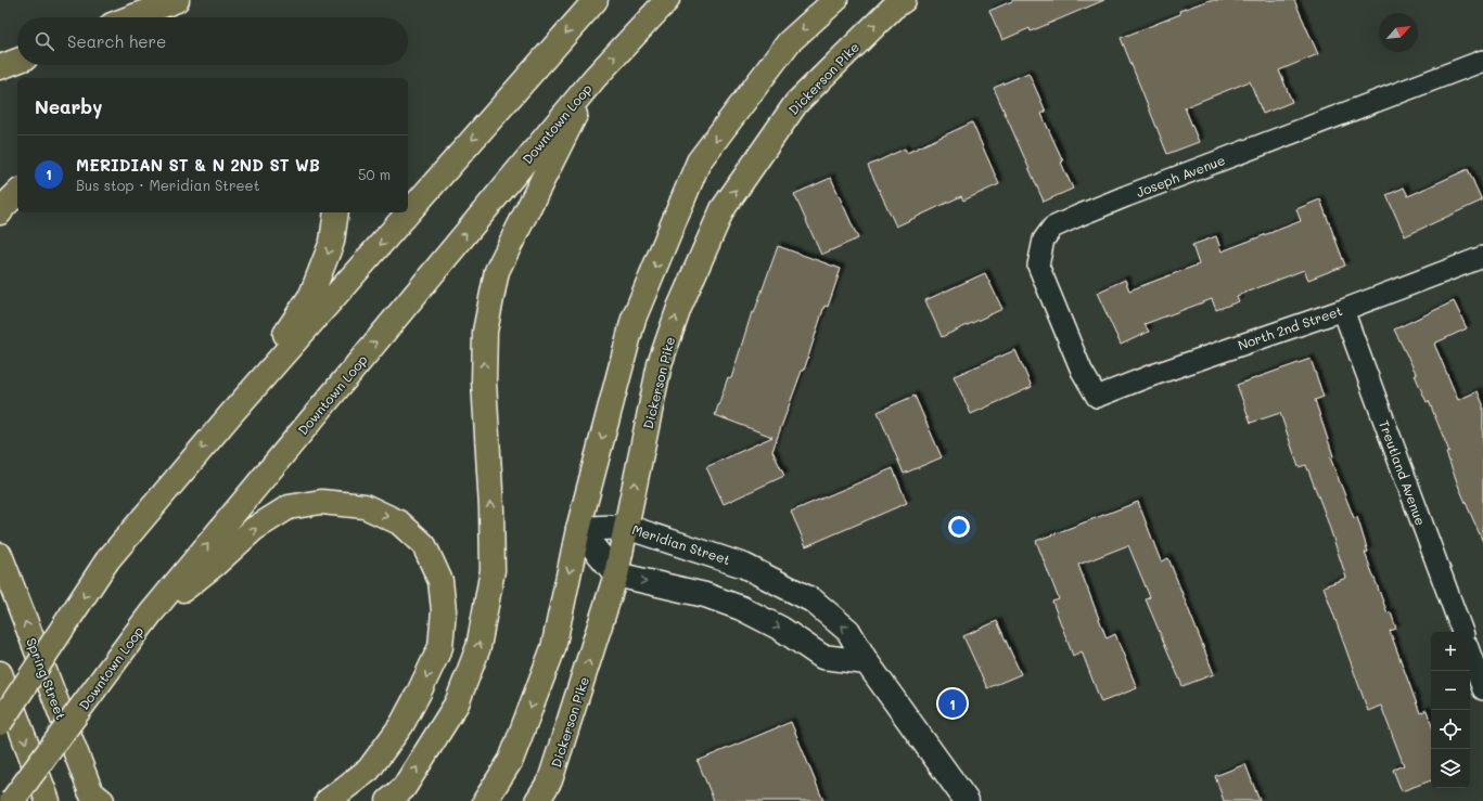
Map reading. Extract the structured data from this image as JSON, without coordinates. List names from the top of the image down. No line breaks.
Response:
{"streets":{"main road":["Dickerson Pike","Downtown Loop","Spring Street"],"street":["Joseph Avenue","North 2nd Street","Treutland Avenue","Meridian Street"]},"crossings":[["Dickerson Pike","Meridian Street"],["Joseph Avenue","North 2nd Street"],["North 2nd Street","Treutland Avenue"]],"north":"top right","page":{"search":"Search here","heading":"Nearby","list":[{"mark":"1","name":"MERIDIAN ST & N 2ND ST WB","note":"Bus stop · Meridian Street","value":"50 m"}],"map_buttons":["+","−"],"pins":"1"}}
